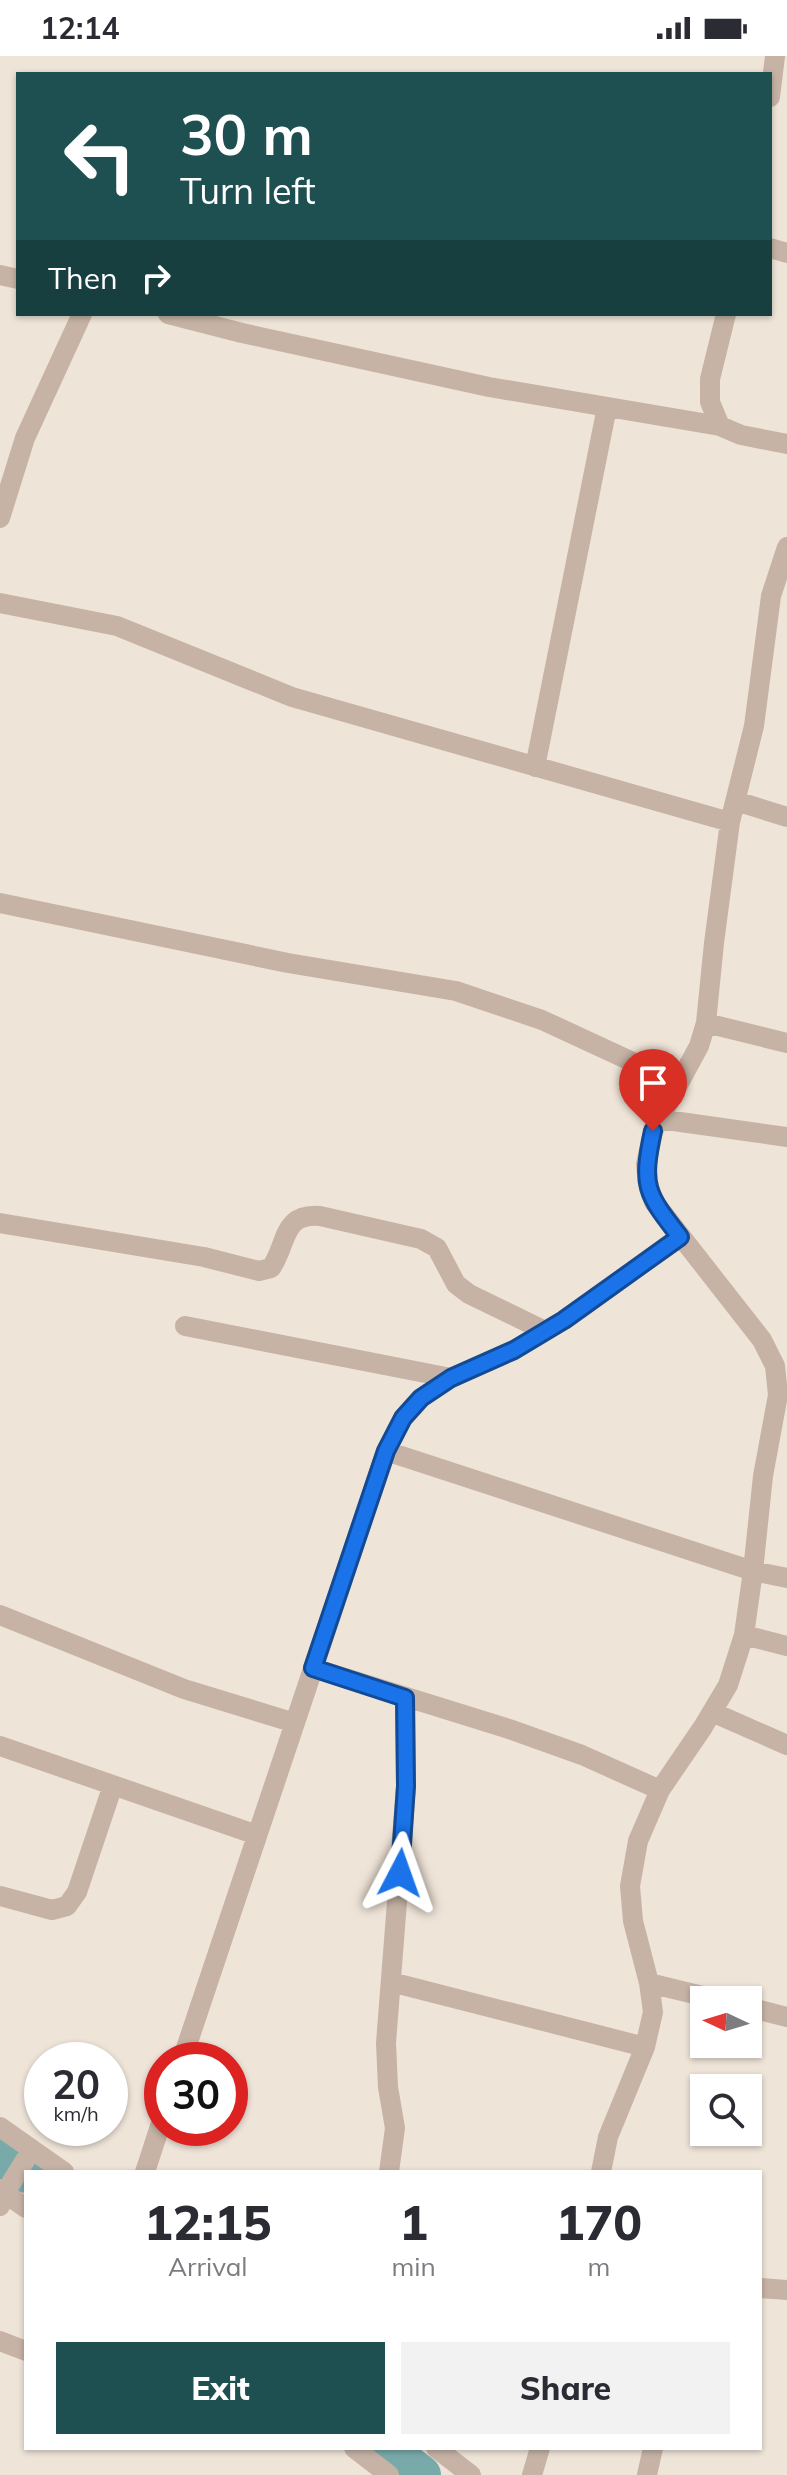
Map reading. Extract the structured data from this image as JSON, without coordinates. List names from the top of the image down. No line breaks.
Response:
{"north":"left","page":{"status":"12:14","turn":["30 m","Turn left"],"then":"Then","speed":"20 km/h","limit":"30","eta":["12:15","Arrival","1","min","170","m"],"buttons":["Exit","Share"]}}
